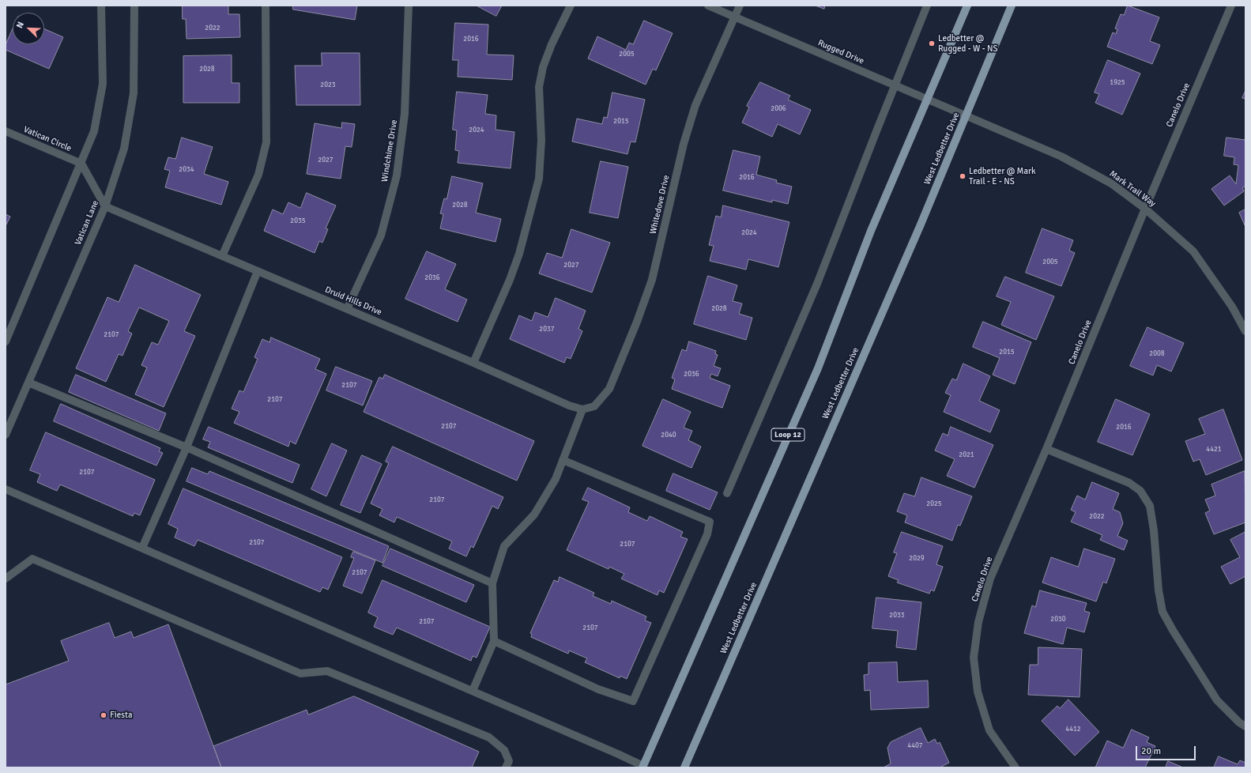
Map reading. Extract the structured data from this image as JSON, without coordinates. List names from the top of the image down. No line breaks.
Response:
{"streets":{"main road":["West Ledbetter Drive","Loop 12"],"street":["Rugged Drive","Canelo Drive","Vatican Circle","Windchime Drive","Mark Trail Way","Whitedove Drive","Vatican Lane","Druid Hills Drive"]},"crossings":[["Rugged Drive","West Ledbetter Drive"],["Rugged Drive","Mark Trail Way"],["Rugged Drive","Whitedove Drive"],["Rugged Drive","Loop 12"],["Canelo Drive","Mark Trail Way"],["West Ledbetter Drive","Mark Trail Way"],["Windchime Drive","Druid Hills Drive"],["Whitedove Drive","Druid Hills Drive"],["Vatican Lane","Druid Hills Drive"]],"places":["Ledbetter @ Rugged - W - NS","Ledbetter @ Mark Trail - E - NS","Fiesta"],"house_numbers":["2022","2016","2005","2028","1925","2023","2006","2015","2024","2027","2034","2016","2028","2035","2024","2005","2027","2036","2028","2037","2107","2015","2008","2036","2107","2107","2107","2016","2040","4421","2021","2107","2107","2025","2022","2107","2107","2029","2107","2033","2030","2107","2107","4412","4407"],"scale_bar":"20 m","north":"top left"}
